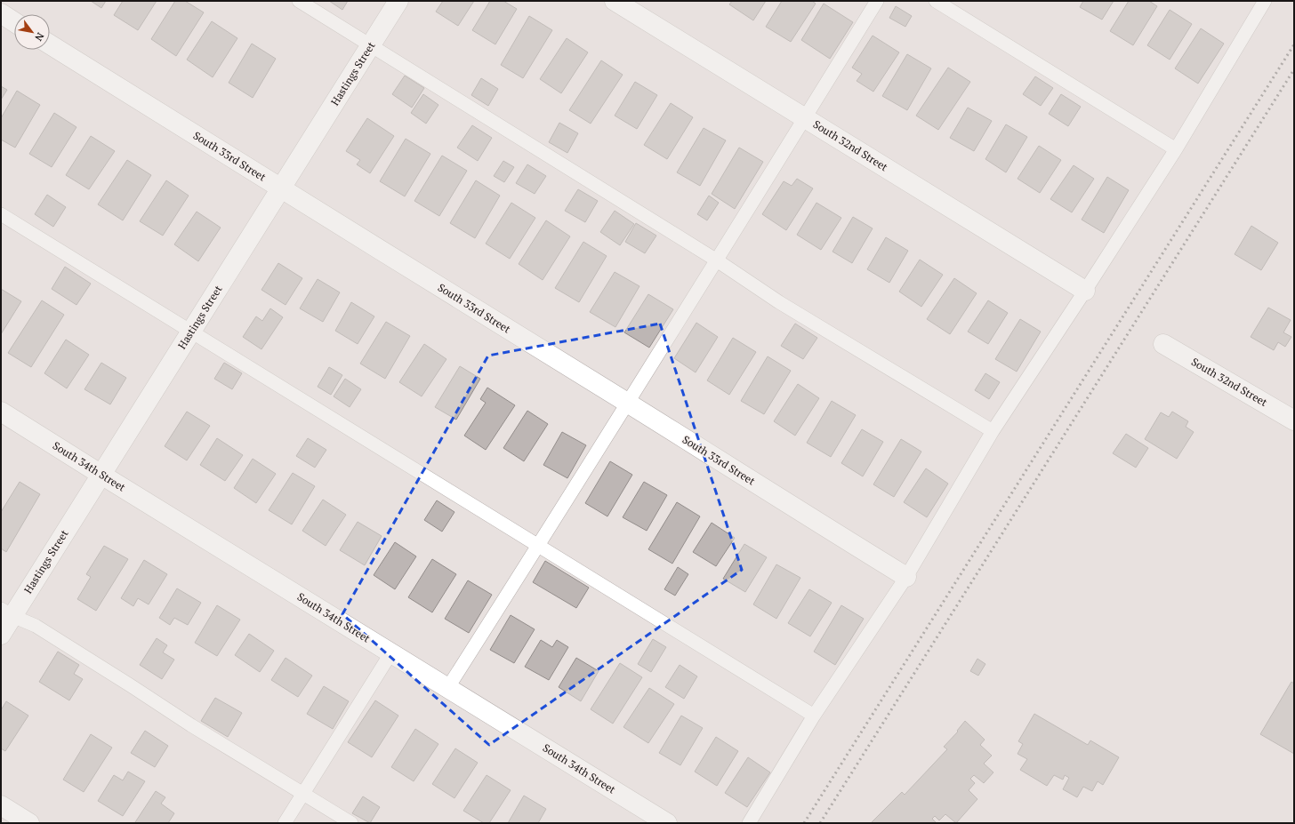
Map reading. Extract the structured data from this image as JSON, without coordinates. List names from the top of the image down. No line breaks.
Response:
{"streets":{"street":["Hastings Street","South 32nd Street","South 33rd Street","South 34th Street"]},"crossings":[["Hastings Street","South 33rd Street"],["Hastings Street","South 34th Street"]],"north":"bottom right"}
